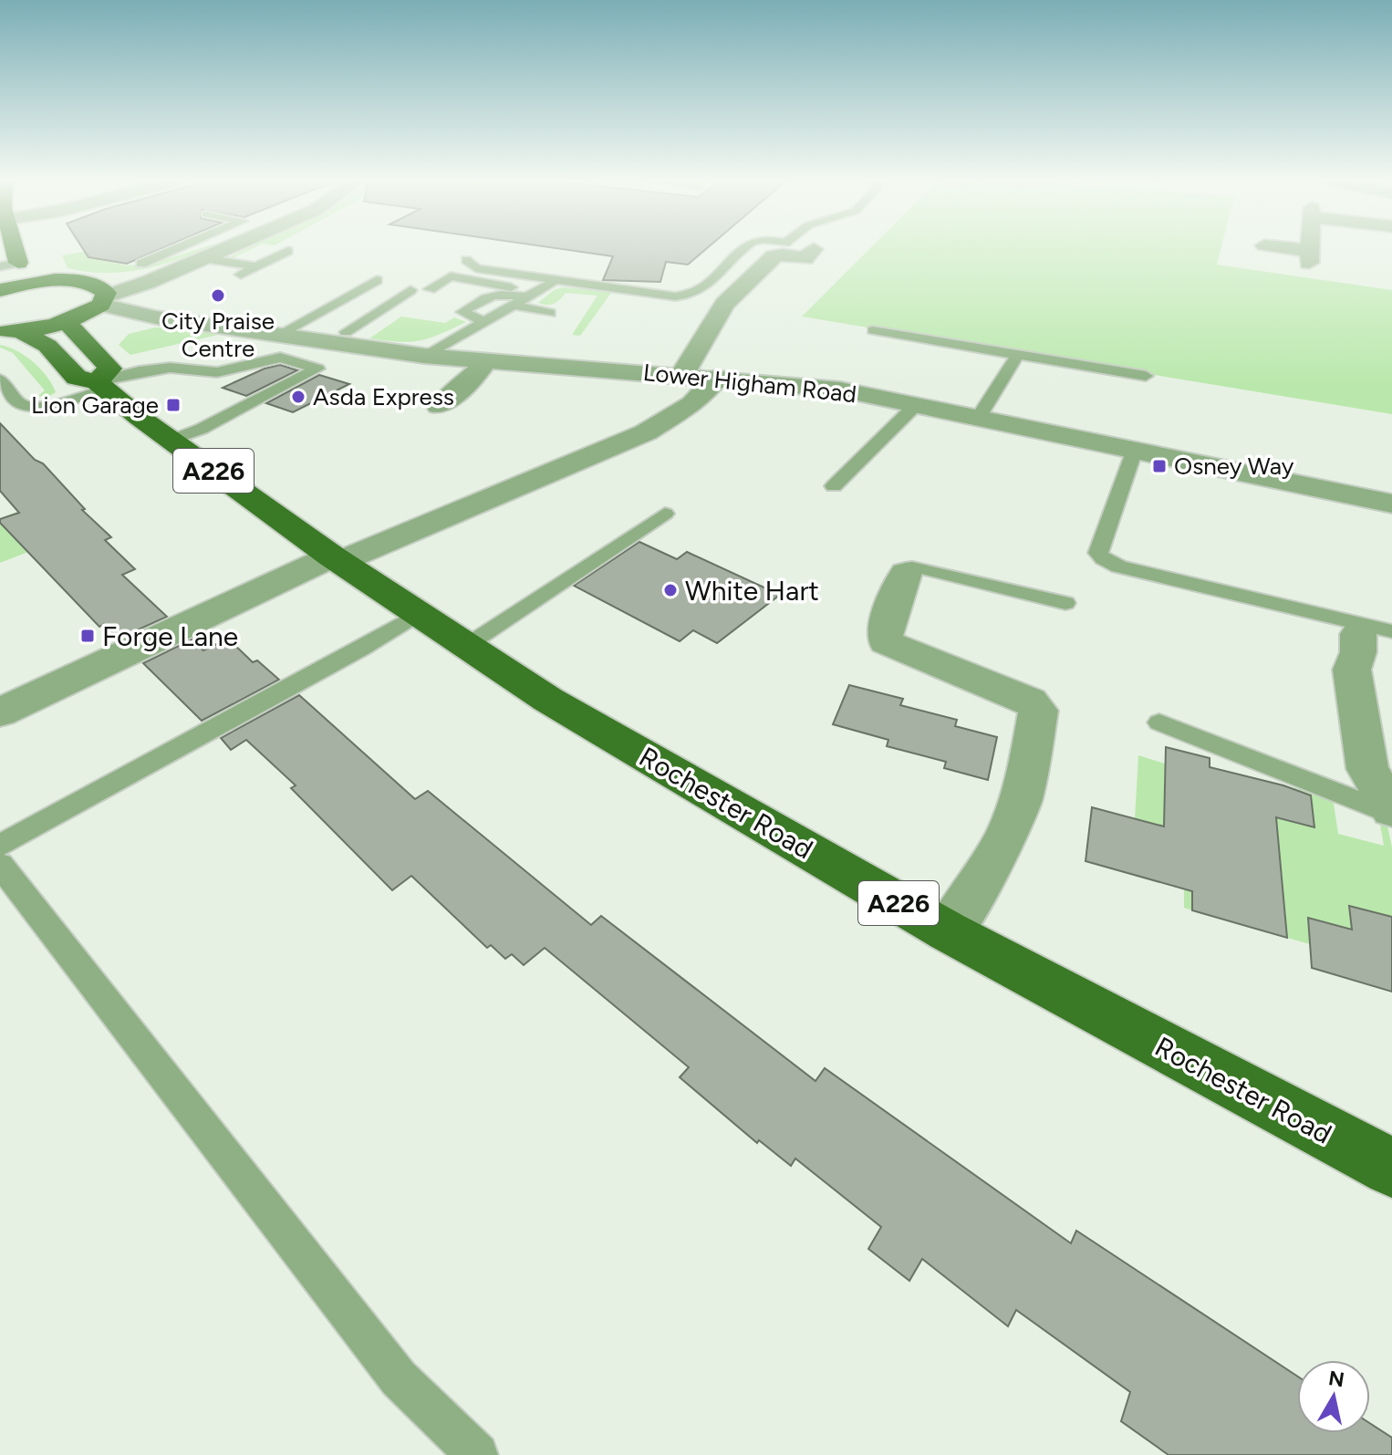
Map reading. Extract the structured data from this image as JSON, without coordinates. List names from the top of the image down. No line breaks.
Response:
{"streets":{"main road":["A226","Rochester Road"],"street":["Lower Higham Road"]},"crossings":[["Lower Higham Road","A226"],["A226","Rochester Road"]],"places":{"other":["City Praise Centre","Asda Express","White Hart"],"transit":["Lion Garage","Osney Way","Forge Lane"]},"north":"top"}
